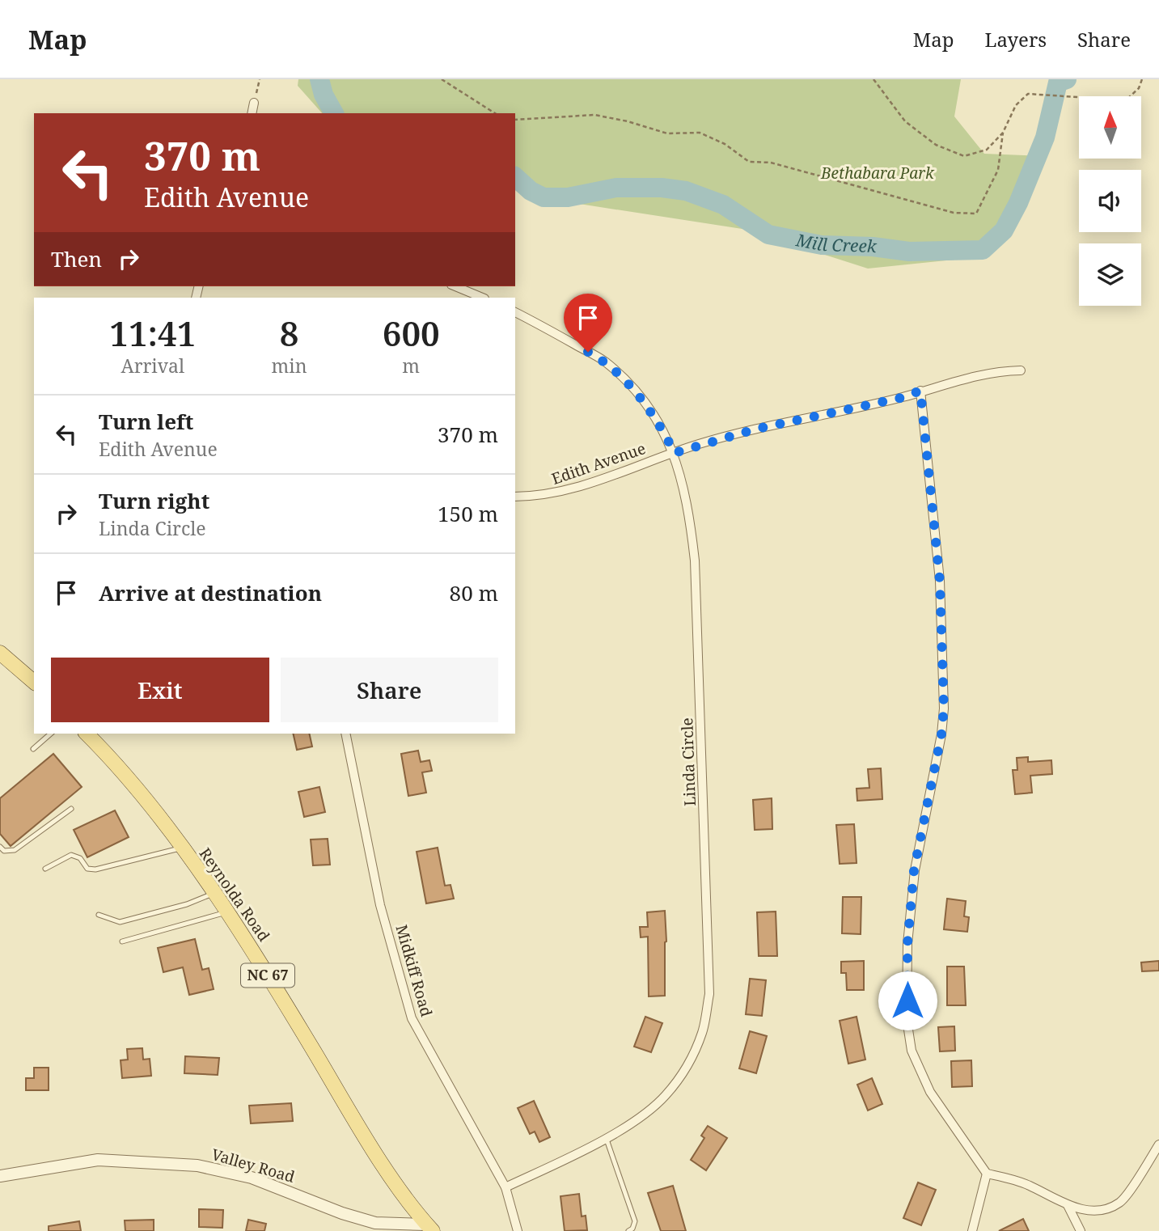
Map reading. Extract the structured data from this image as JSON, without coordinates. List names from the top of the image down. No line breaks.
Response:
{"streets":{"main road":["Reynolda Road","NC 67"],"street":["Edith Avenue","Linda Circle","Midkiff Road","Valley Road"]},"crossings":[["Edith Avenue","Linda Circle"],["Linda Circle","Midkiff Road"],["Reynolda Road","Valley Road"]],"water":["Mill Creek"],"parks":["Bethabara Park"],"north":"top","page":{"header":"Map","nav":["Map","Layers","Share"],"turn":["370 m","Edith Avenue"],"then":"Then","eta":["11:41","Arrival","8","min","600","m"],"list":[{"name":"Turn left","note":"Edith Avenue","value":"370 m"},{"name":"Turn right","note":"Linda Circle","value":"150 m"},{"name":"Arrive at destination","value":"80 m"}],"buttons":["Exit","Share"]}}
